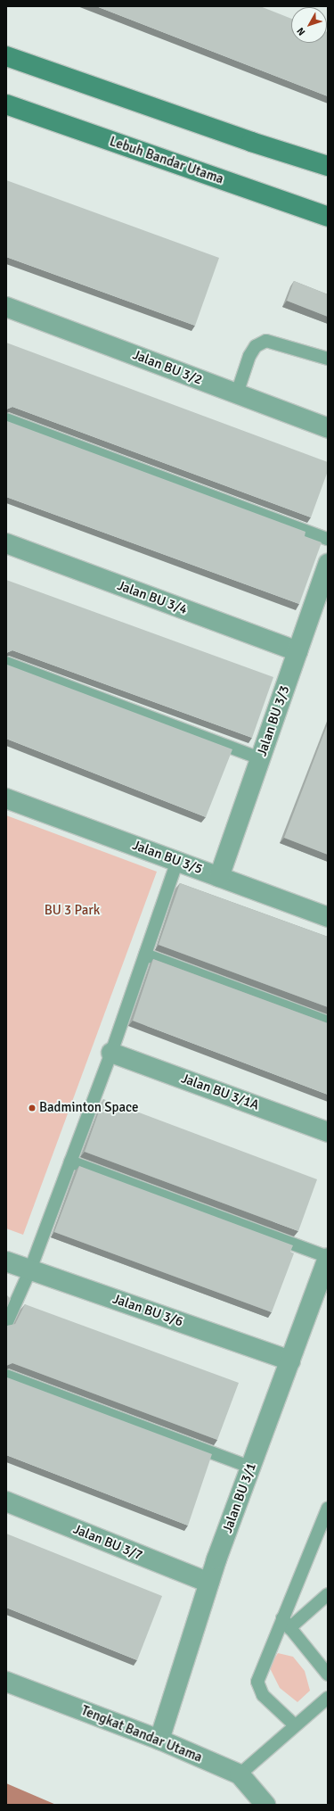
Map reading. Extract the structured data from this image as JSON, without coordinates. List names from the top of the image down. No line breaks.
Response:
{"streets":{"main road":["Lebuh Bandar Utama"],"street":["Jalan BU 3/2","Jalan BU 3/4","Jalan BU 3/3","Jalan BU 3/5","Jalan BU 3/1A","Jalan BU 3/6","Jalan BU 3/1","Jalan BU 3/7","Tengkat Bandar Utama"]},"crossings":[["Jalan BU 3/4","Jalan BU 3/3"],["Jalan BU 3/3","Jalan BU 3/5"],["Jalan BU 3/6","Jalan BU 3/1"],["Jalan BU 3/1","Jalan BU 3/7"],["Jalan BU 3/1","Tengkat Bandar Utama"]],"parks":["BU 3 Park"],"places":["Badminton Space"],"north":"bottom left"}
